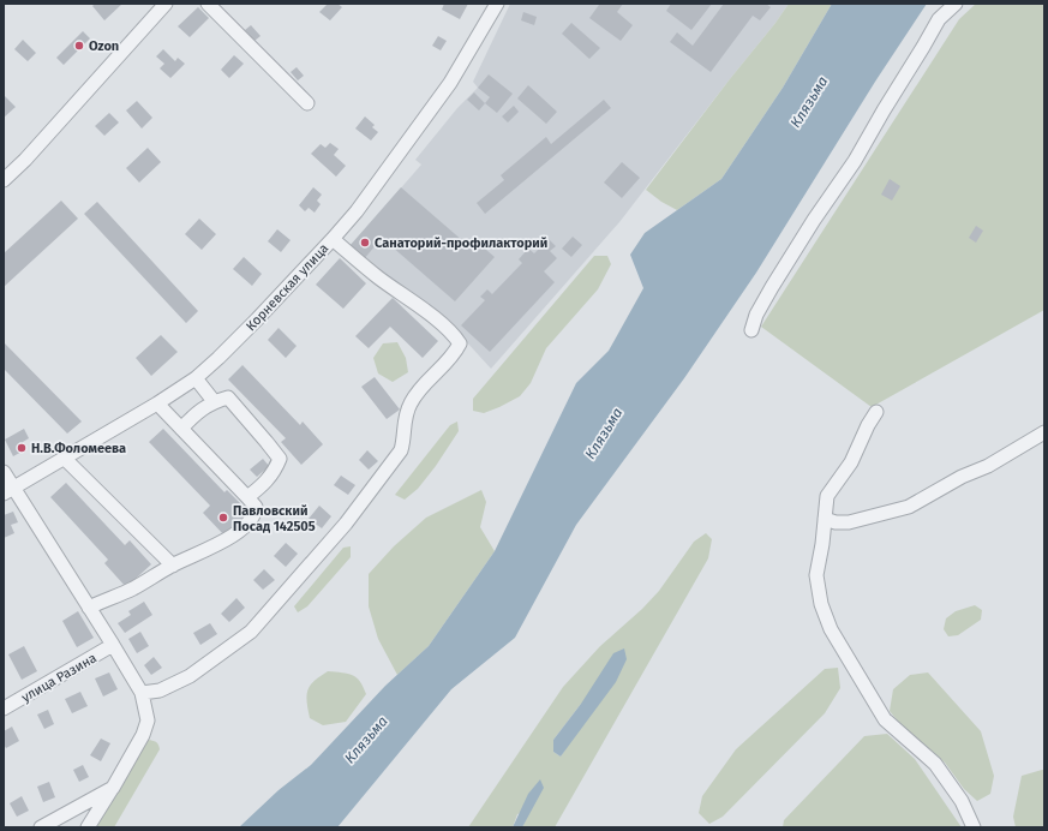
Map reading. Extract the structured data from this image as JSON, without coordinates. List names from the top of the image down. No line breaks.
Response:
{"streets":{"street":["Корневская улица","улица Разина"]},"water":["Клязьма"],"places":["Ozon","Санаторий-профилакторий","Н.В.Фоломеева","Павловский Посад 142505"]}
